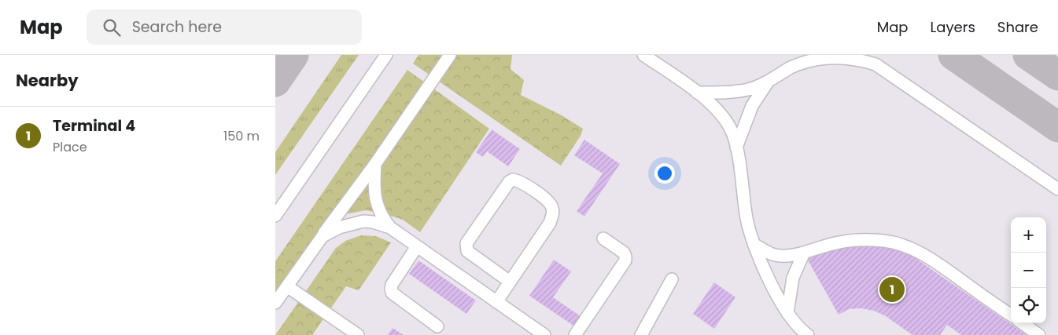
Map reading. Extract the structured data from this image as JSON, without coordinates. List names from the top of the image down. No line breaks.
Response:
{"page":{"header":"Map","search":"Search here","nav":["Map","Layers","Share"],"heading":"Nearby","list":[{"mark":"1","name":"Terminal 4","note":"Place","value":"150 m"}],"map_buttons":["+","−"],"pins":"1"}}
